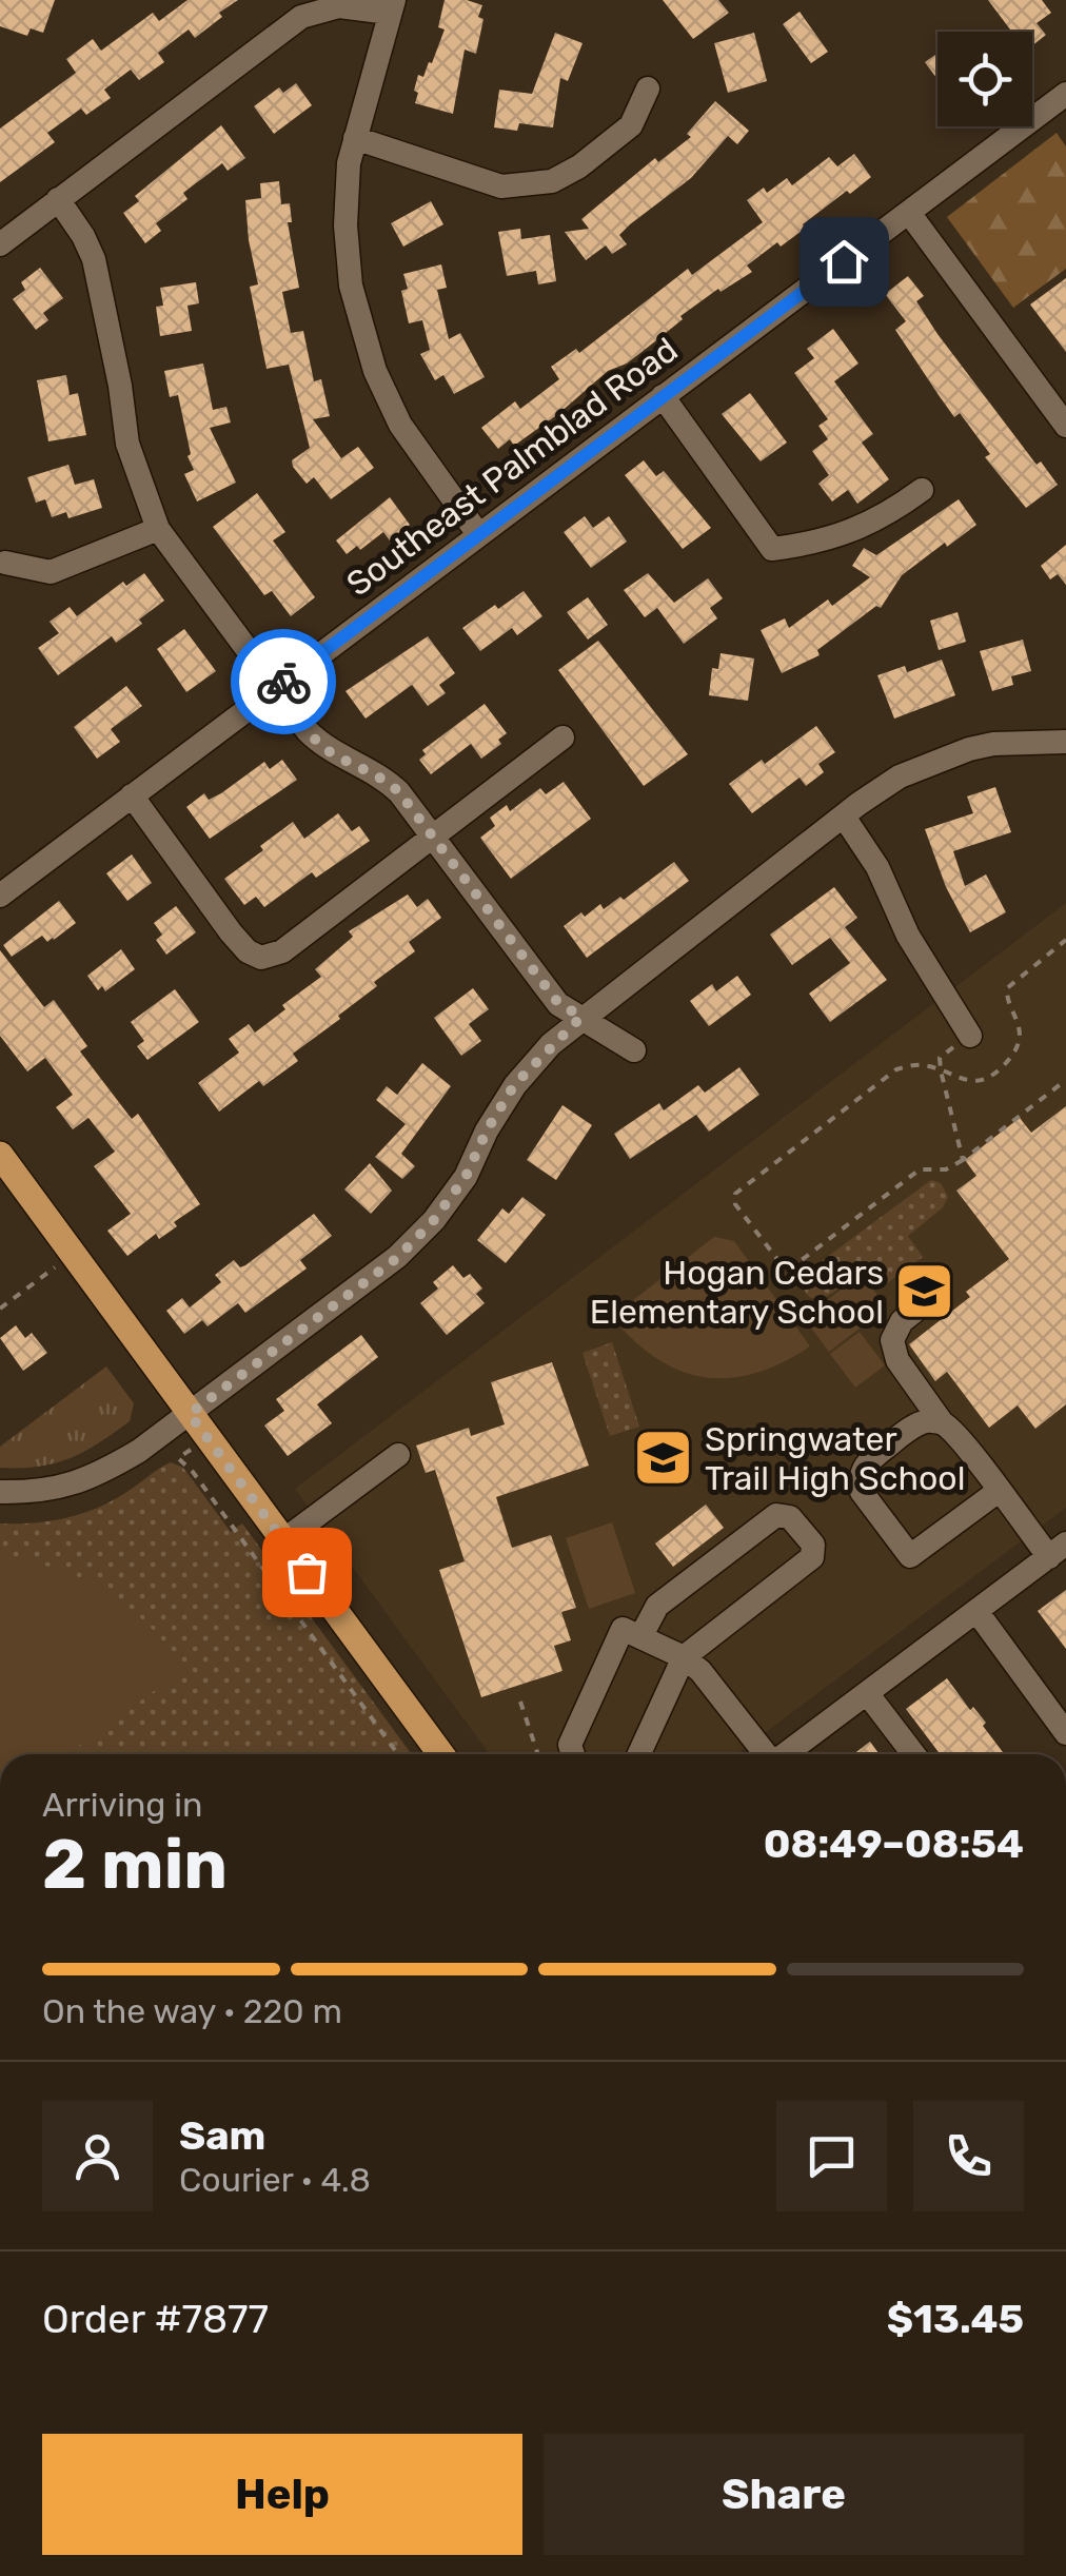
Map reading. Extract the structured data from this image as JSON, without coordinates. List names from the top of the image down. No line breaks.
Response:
{"streets":{"street":["Southeast Palmblad Road"]},"places":{"school or university":["Hogan Cedars Elementary School","Springwater Trail High School"]},"page":{"heading":["2 min","Arriving in","08:49–08:54"],"panel":["Sam","Courier · 4.8","Order #7877","$13.45"],"bar":"On the way · 220 m","buttons":["Help","Share"]}}
